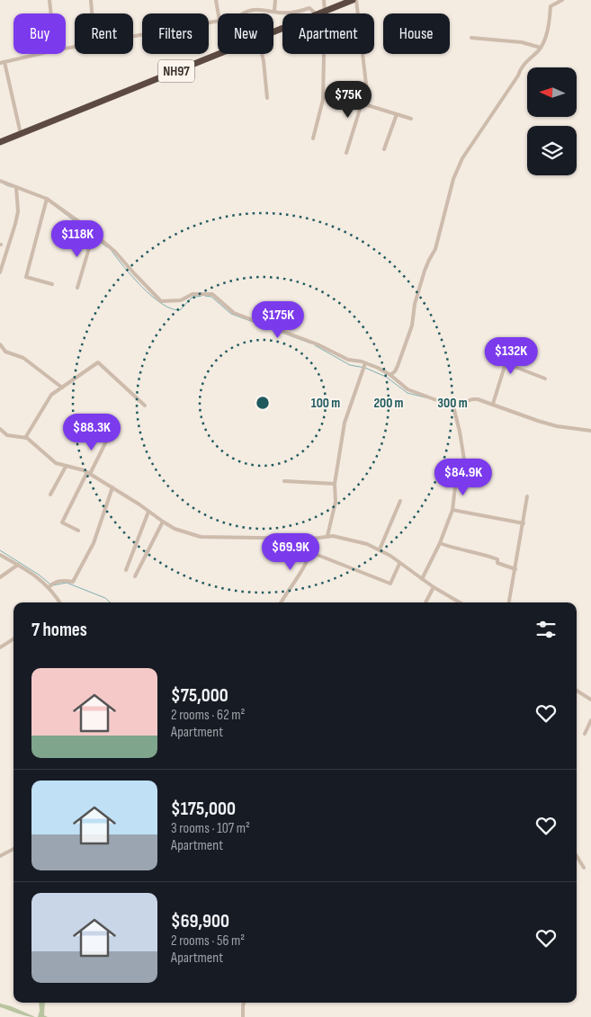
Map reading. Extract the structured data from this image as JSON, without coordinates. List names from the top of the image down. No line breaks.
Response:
{"streets":{"highway":["NH97"]},"north":"left","page":{"chip":["Buy","Rent","Filters","New","Apartment","House"],"price":["$75K","$118K","$175K","$132K","$88.3K","$84.9K","$69.9K"],"heading":"7 homes","list":[{"name":"$75,000","note":"2 rooms · 62 m² · Apartment"},{"name":"$175,000","note":"3 rooms · 107 m² · Apartment"},{"name":"$69,900","note":"2 rooms · 56 m² · Apartment"}]},"rings":["100 m","200 m","300 m"]}
